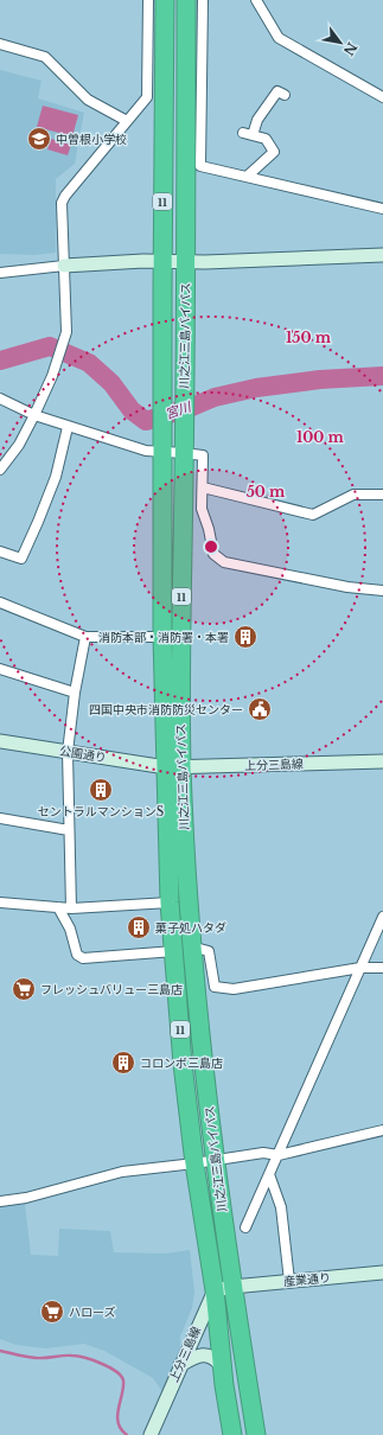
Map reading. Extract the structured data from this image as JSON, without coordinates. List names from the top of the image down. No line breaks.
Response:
{"streets":{"highway":["11","川之江三島バイパス"],"street":["公園通り","上分三島線","産業通り"]},"crossings":[["川之江三島バイパス","公園通り"],["川之江三島バイパス","上分三島線"],["川之江三島バイパス","産業通り"],["公園通り","上分三島線"]],"water":["宮川"],"places":{"school or university":["中曽根小学校"],"building":["消防本部・消防署・本署","セントラルマンションS","菓子処ハタダ","コロンボ三島店"],"public building":["四国中央市消防防災センター"],"supermarket":["フレッシュバリュー三島店","ハローズ"]},"north":"bottom right","rings":["150 m","100 m","50 m"]}
